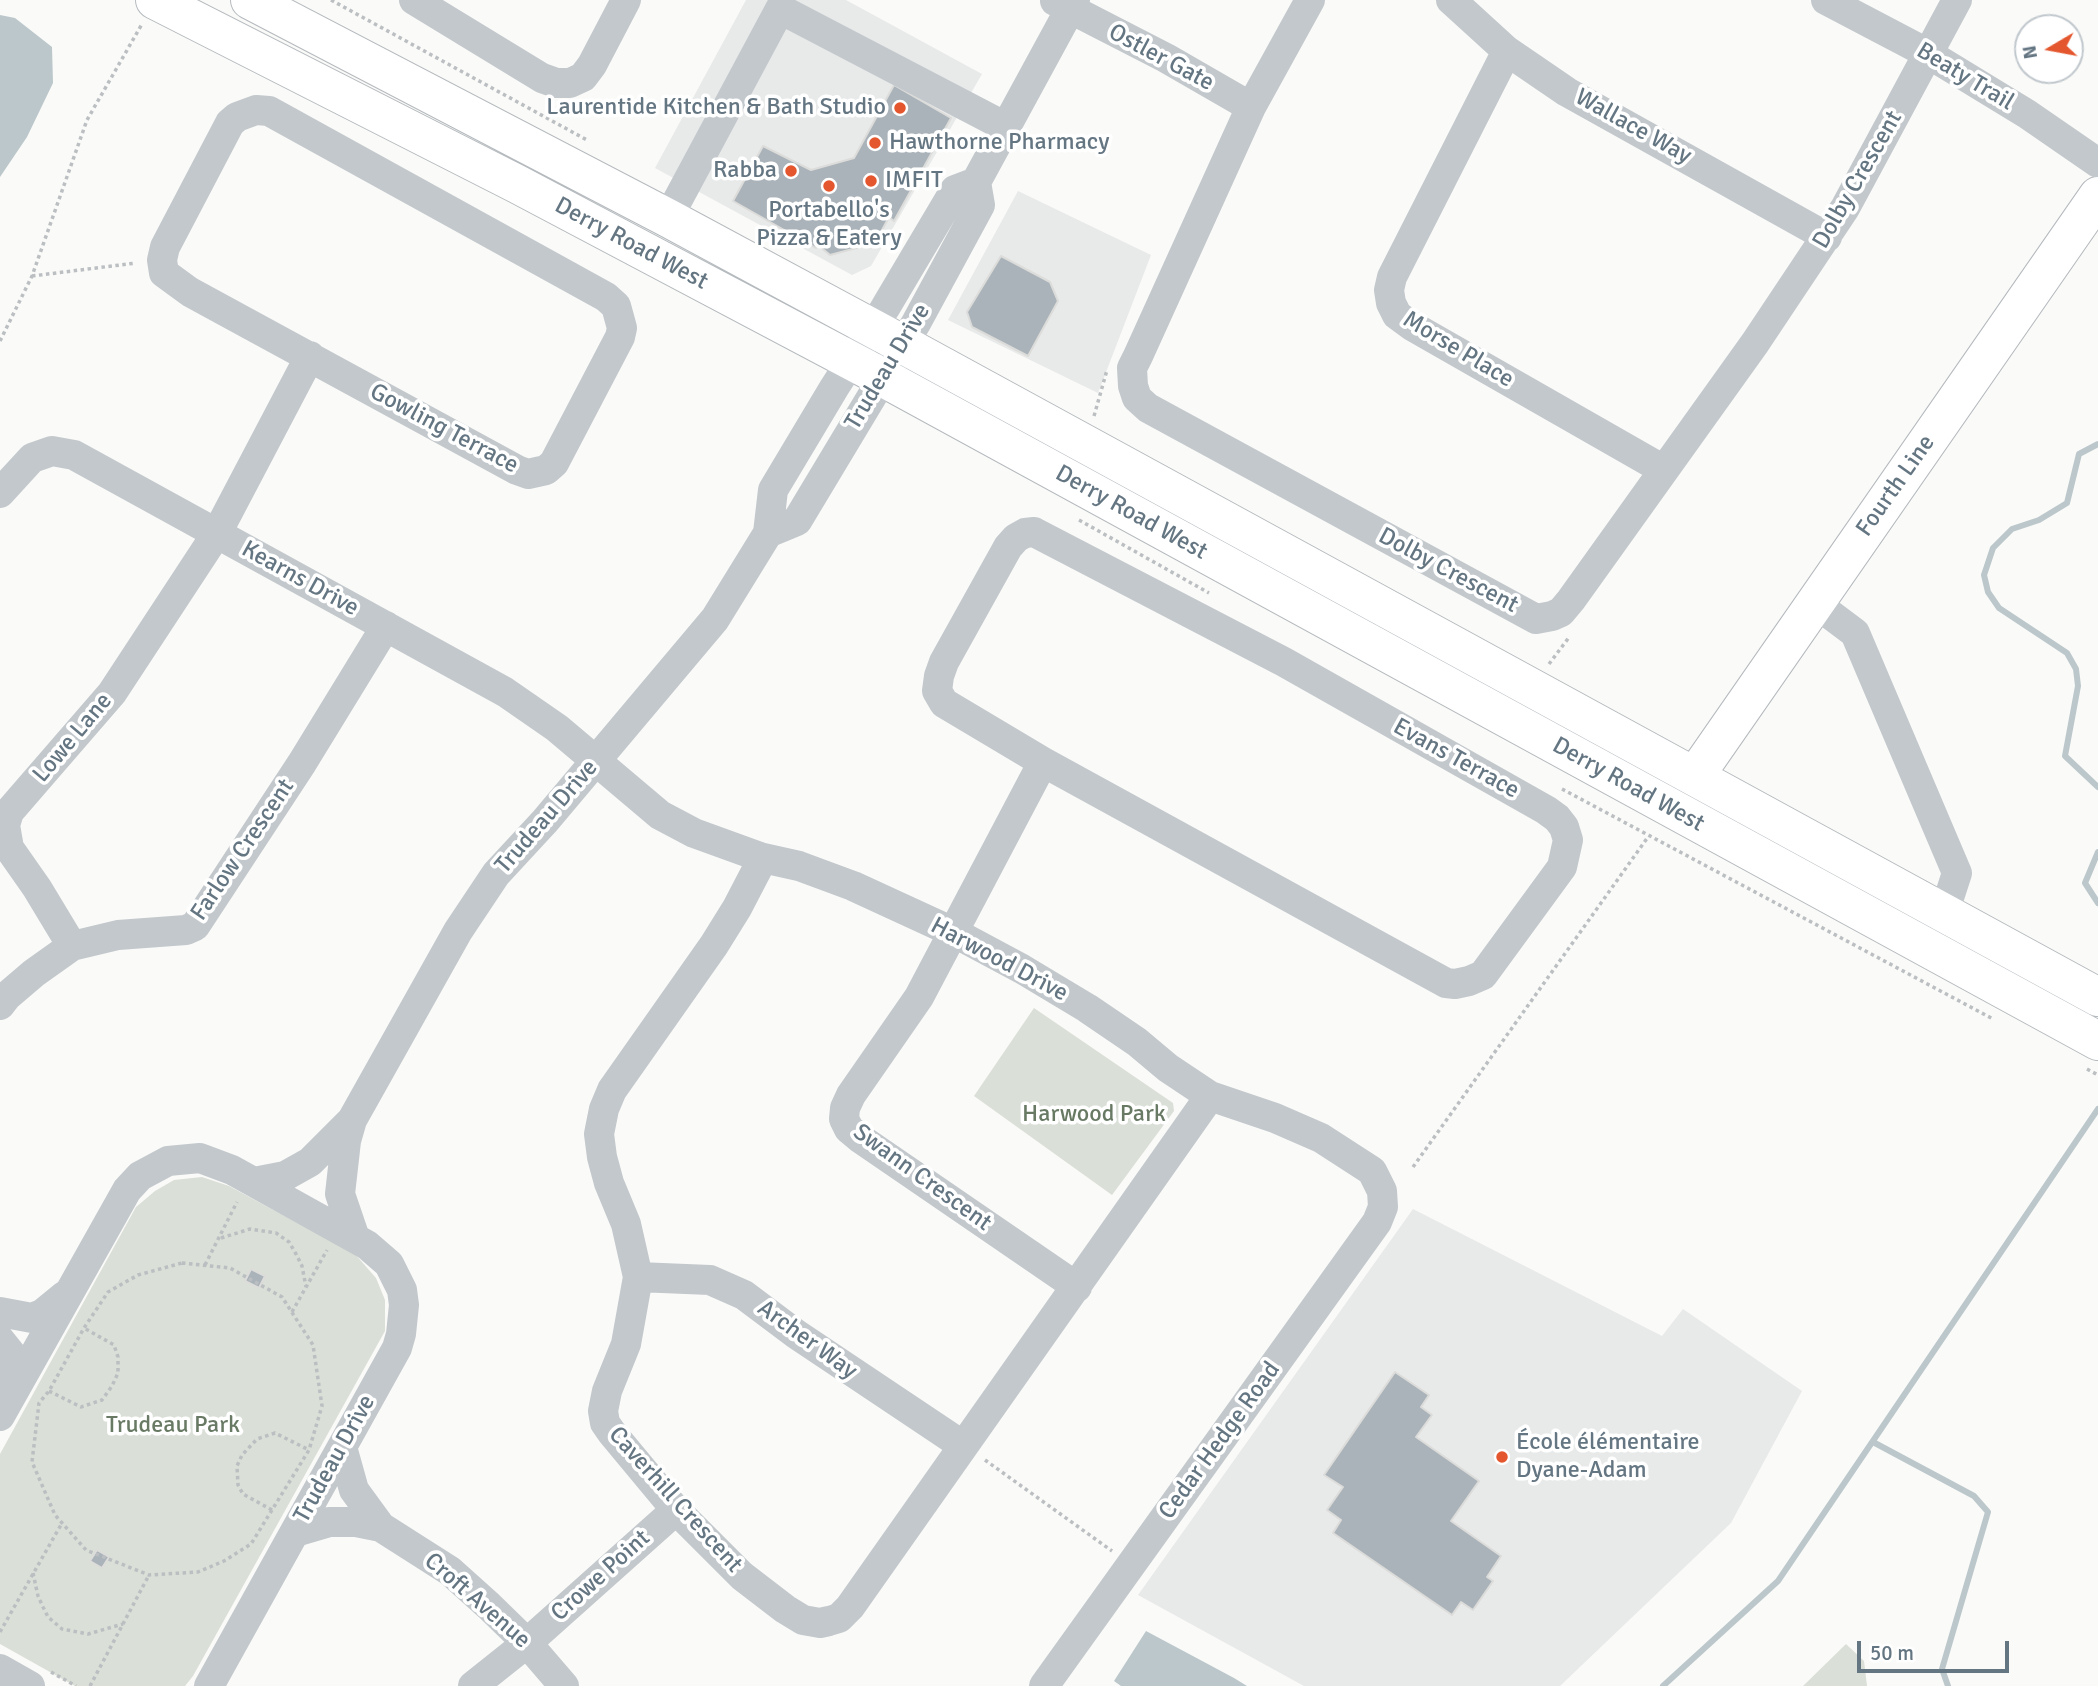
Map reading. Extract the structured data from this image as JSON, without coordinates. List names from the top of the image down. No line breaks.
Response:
{"streets":{"main road":["Derry Road West","Fourth Line"],"street":["Ostler Gate","Beaty Trail","Wallace Way","Dolby Crescent","Morse Place","Trudeau Drive","Gowling Terrace","Kearns Drive","Lowe Lane","Evans Terrace","Farlow Crescent","Harwood Drive","Swann Crescent","Archer Way","Cedar Hedge Road","Caverhill Crescent","Crowe Point","Croft Avenue"]},"crossings":[["Ostler Gate","Dolby Crescent"],["Ostler Gate","Trudeau Drive"],["Beaty Trail","Dolby Crescent"],["Wallace Way","Dolby Crescent"],["Wallace Way","Morse Place"],["Dolby Crescent","Morse Place"],["Derry Road West","Trudeau Drive"],["Derry Road West","Fourth Line"],["Trudeau Drive","Kearns Drive"],["Trudeau Drive","Harwood Drive"],["Trudeau Drive","Croft Avenue"],["Gowling Terrace","Lowe Lane"],["Kearns Drive","Lowe Lane"],["Kearns Drive","Farlow Crescent"],["Kearns Drive","Harwood Drive"],["Lowe Lane","Farlow Crescent"],["Harwood Drive","Swann Crescent"],["Harwood Drive","Cedar Hedge Road"],["Harwood Drive","Caverhill Crescent"],["Swann Crescent","Caverhill Crescent"],["Archer Way","Caverhill Crescent"],["Caverhill Crescent","Crowe Point"],["Crowe Point","Croft Avenue"]],"parks":["Harwood Park","Trudeau Park"],"places":["Laurentide Kitchen & Bath Studio","Hawthorne Pharmacy","Rabba","IMFIT","Portabello's Pizza & Eatery","École élémentaire Dyane-Adam"],"scale_bar":"50 m","north":"left"}
